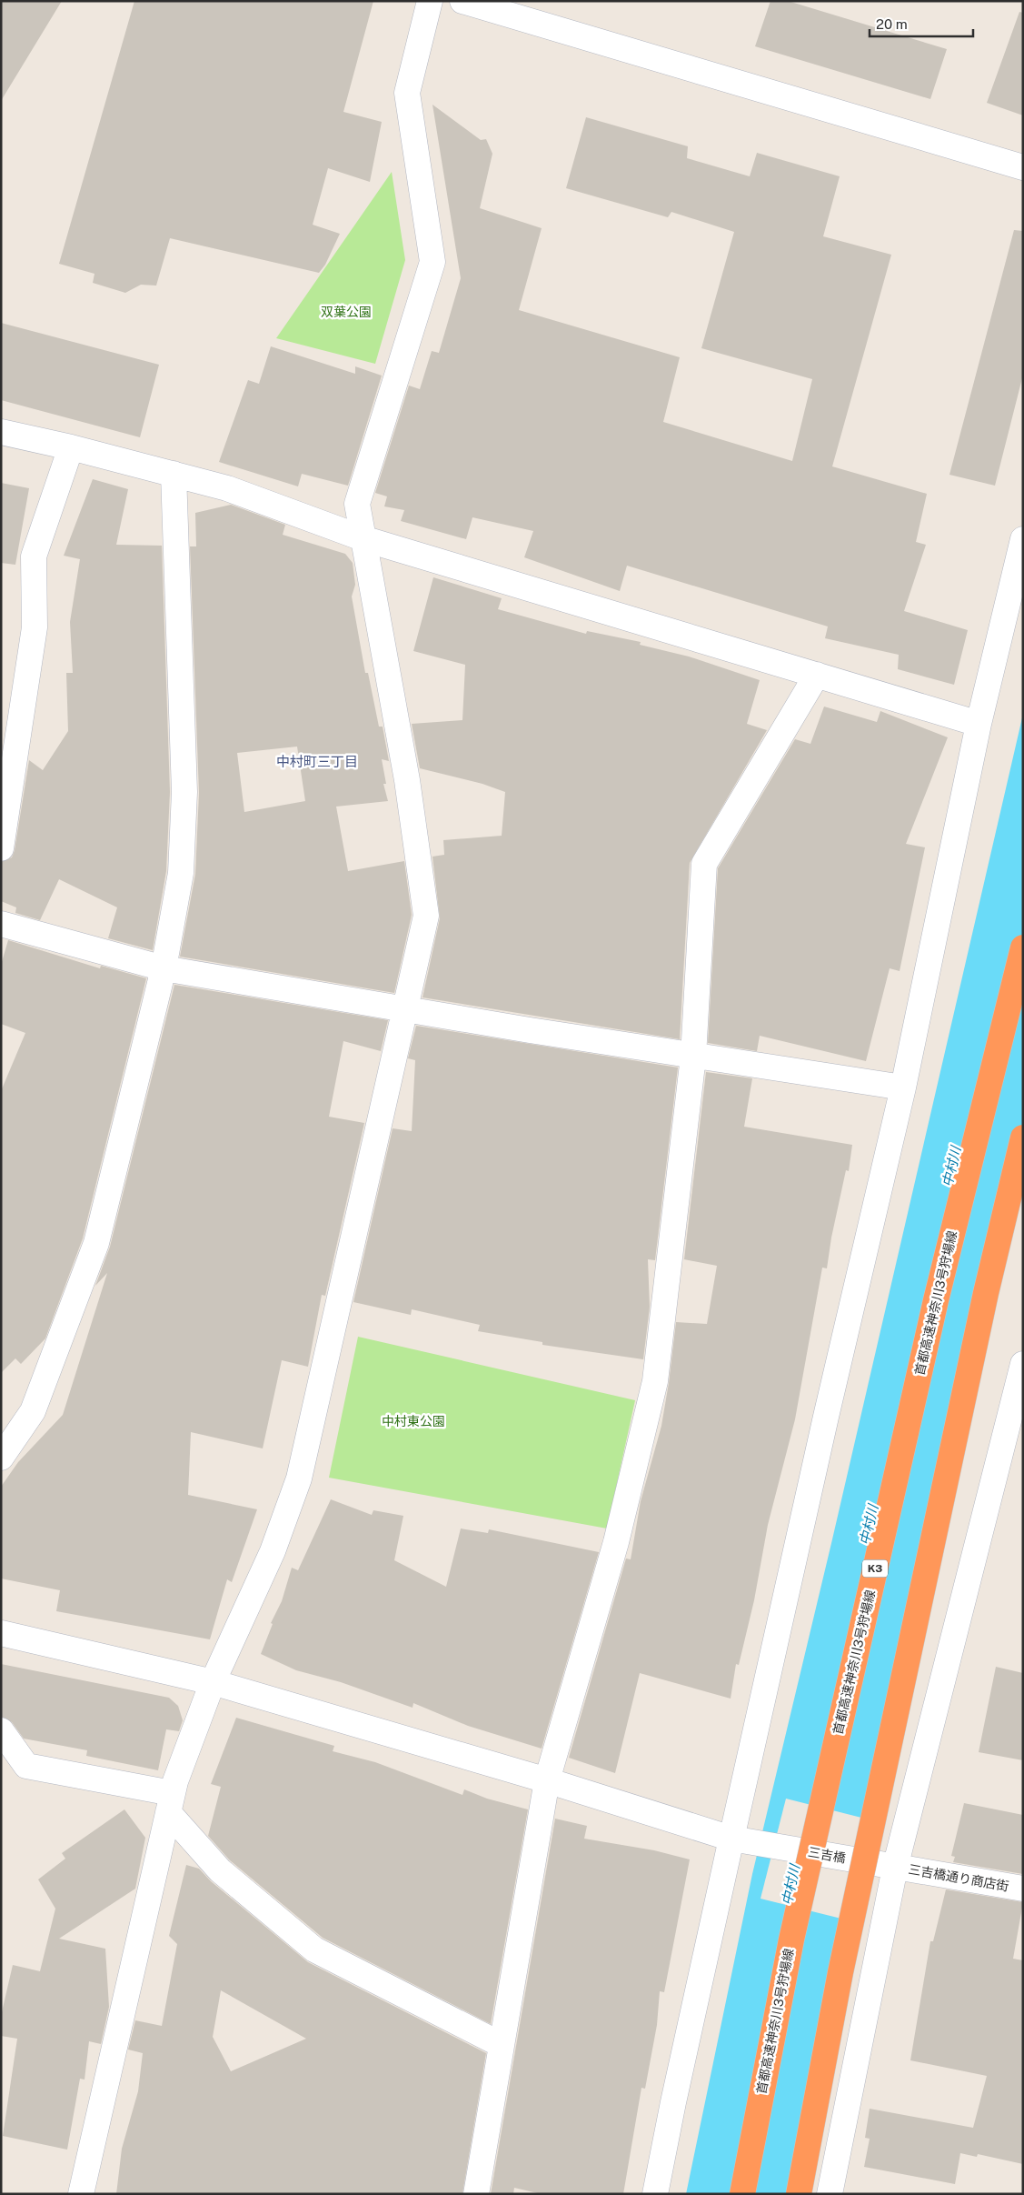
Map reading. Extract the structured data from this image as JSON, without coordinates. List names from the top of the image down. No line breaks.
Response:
{"streets":{"highway":["首都高速神奈川3号狩場線","K3"],"street":["三吉橋","三吉橋通り商店街"]},"crossings":[["三吉橋","三吉橋通り商店街"]],"districts":["中村町三丁目"],"water":["中村川"],"parks":["双葉公園","中村東公園"],"scale_bar":"20 m"}
